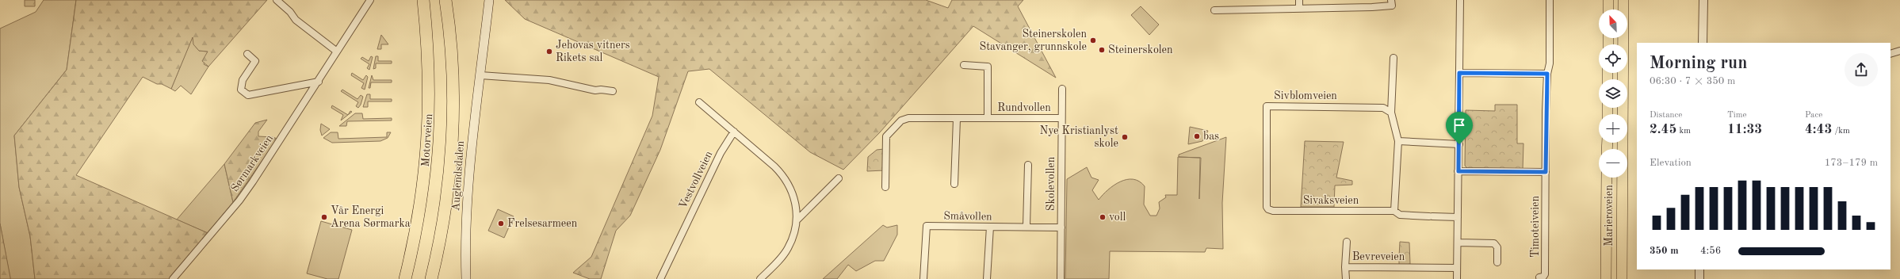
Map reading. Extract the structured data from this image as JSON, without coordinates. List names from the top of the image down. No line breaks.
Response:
{"streets":{"highway":["Motorveien"],"main road":["Auglendsdalen","Marieroveien"],"street":["Sivblomveien","Rundvollen","Sørmarkveien","Vestvollveien","Skolevollen","Sivaksveien","Småvollen","Timoteiveien","Bevreveien"]},"crossings":[["Sivblomveien","Sivaksveien"],["Rundvollen","Skolevollen"],["Skolevollen","Småvollen"]],"places":["Steinerskolen Stavanger, grunnskole","Steinerskolen","Jehovas vitners Rikets sal","bas","Nye Kristianlyst skole","Vår Energi Arena Sørmarka","voll","Frelsesarmeen"],"north":"top left","page":{"map_buttons":["+","−"],"heading":["Morning run","06:30 · 7 × 350 m"],"stats":[["Distance","2.45 km"],["Time","11:33"],["Pace","4:43 /km"]],"chart":["Elevation","173–179 m"],"list":[{"name":"350 m","note":"4:56"}]}}
